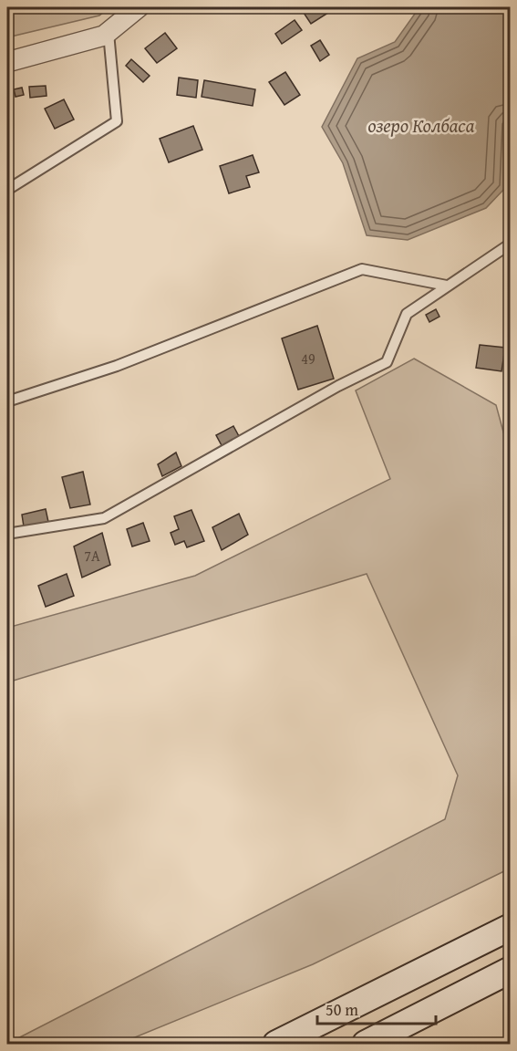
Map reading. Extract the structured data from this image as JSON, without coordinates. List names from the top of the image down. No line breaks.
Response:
{"water":["озеро Колбаса"],"house_numbers":["49","7А"],"scale_bar":"50 m"}
